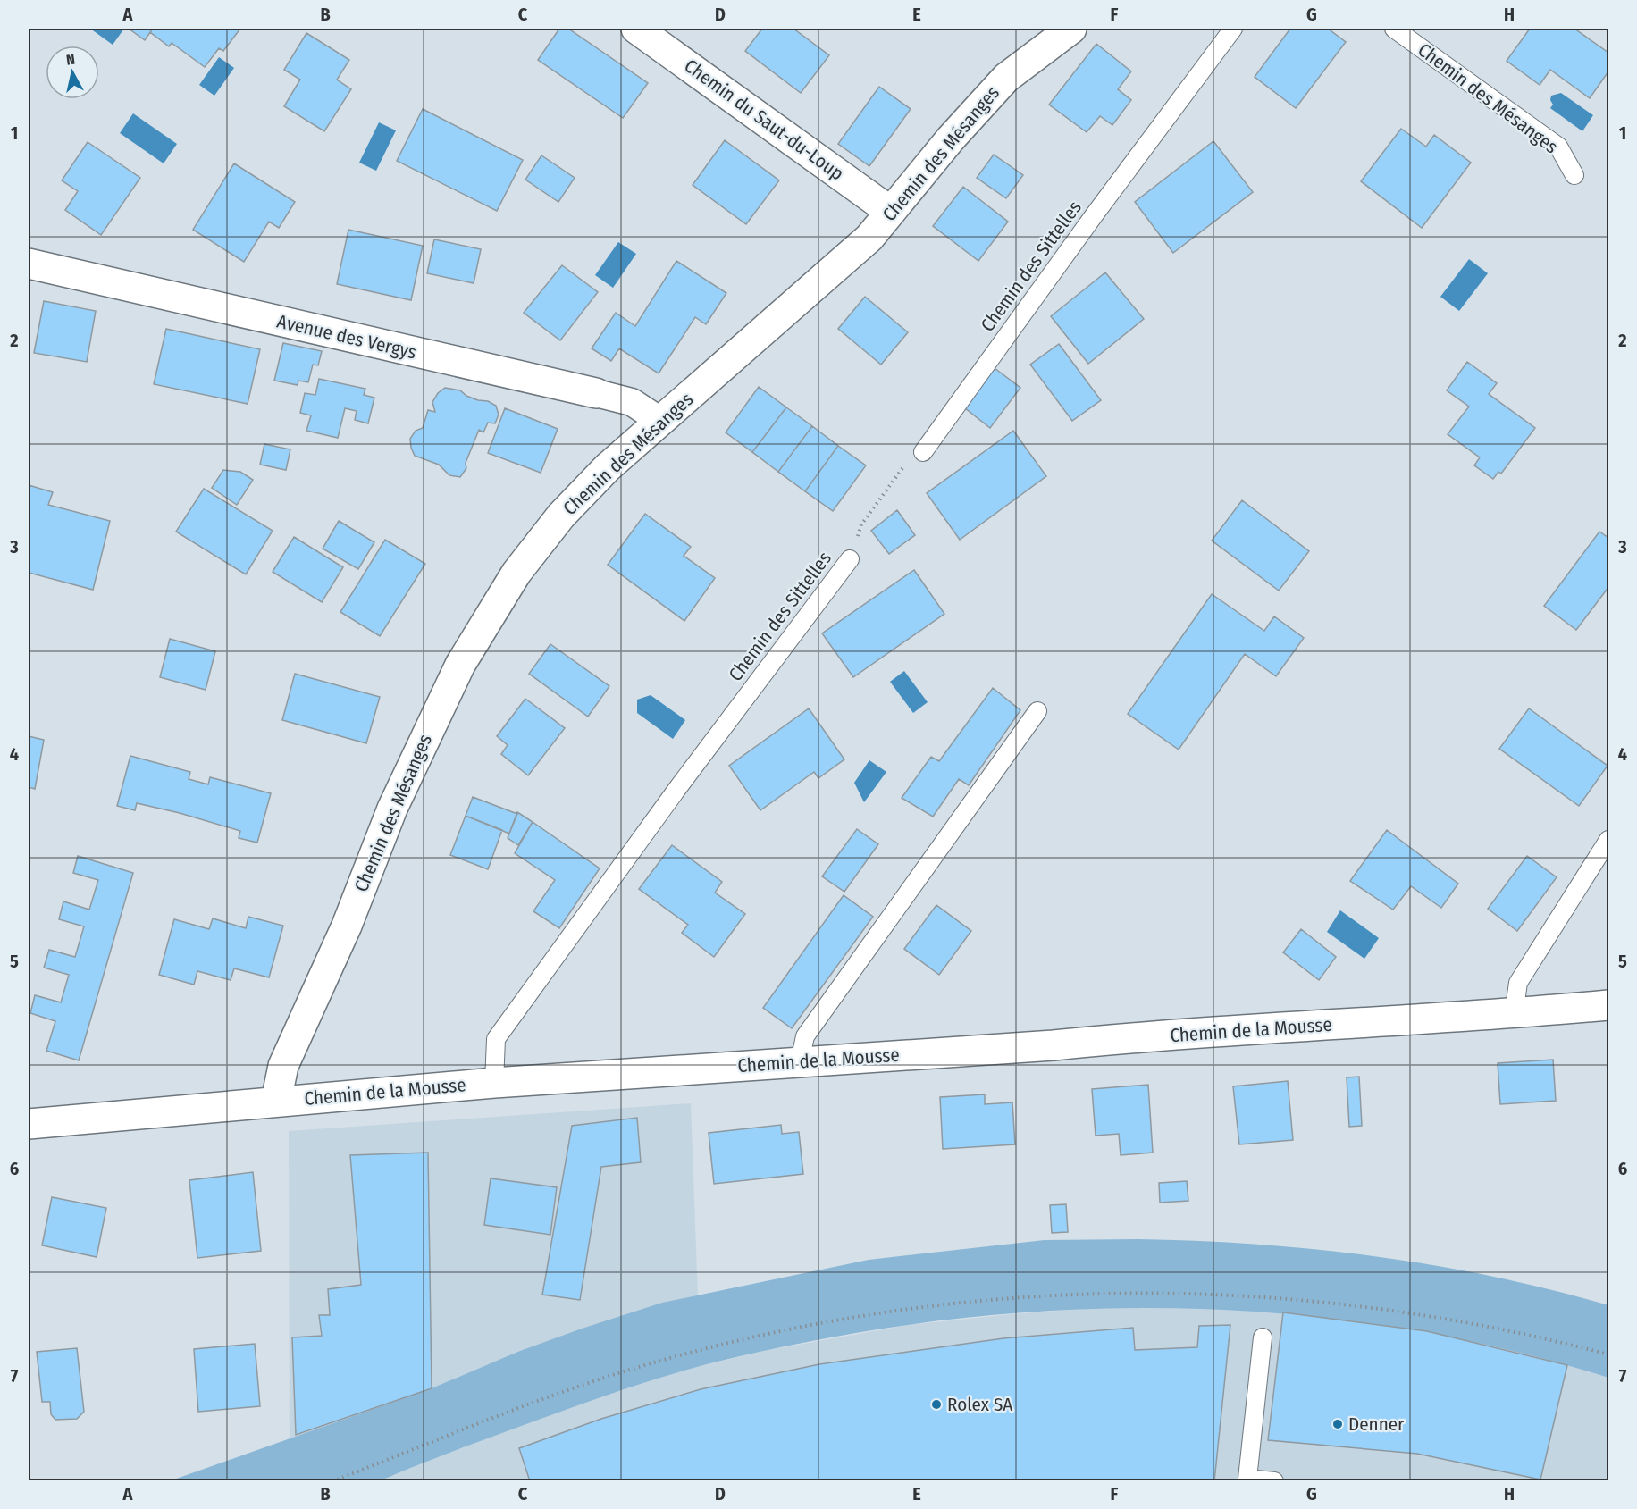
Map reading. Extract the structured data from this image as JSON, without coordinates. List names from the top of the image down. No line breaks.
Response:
{"streets":{"street":["Chemin des Mésanges","Chemin du Saut-du-Loup","Avenue des Vergys","Chemin de la Mousse"],"lane":["Chemin des Sittelles"]},"crossings":[["Chemin des Mésanges","Chemin du Saut-du-Loup"],["Chemin des Mésanges","Avenue des Vergys"],["Chemin des Mésanges","Chemin de la Mousse"],["Chemin des Sittelles","Chemin de la Mousse"]],"places":["Rolex SA","Denner"],"north":"top","grid":{"columns":["A","B","C","D","E","F","G","H"],"rows":["1","2","3","4","5","6","7"]}}
